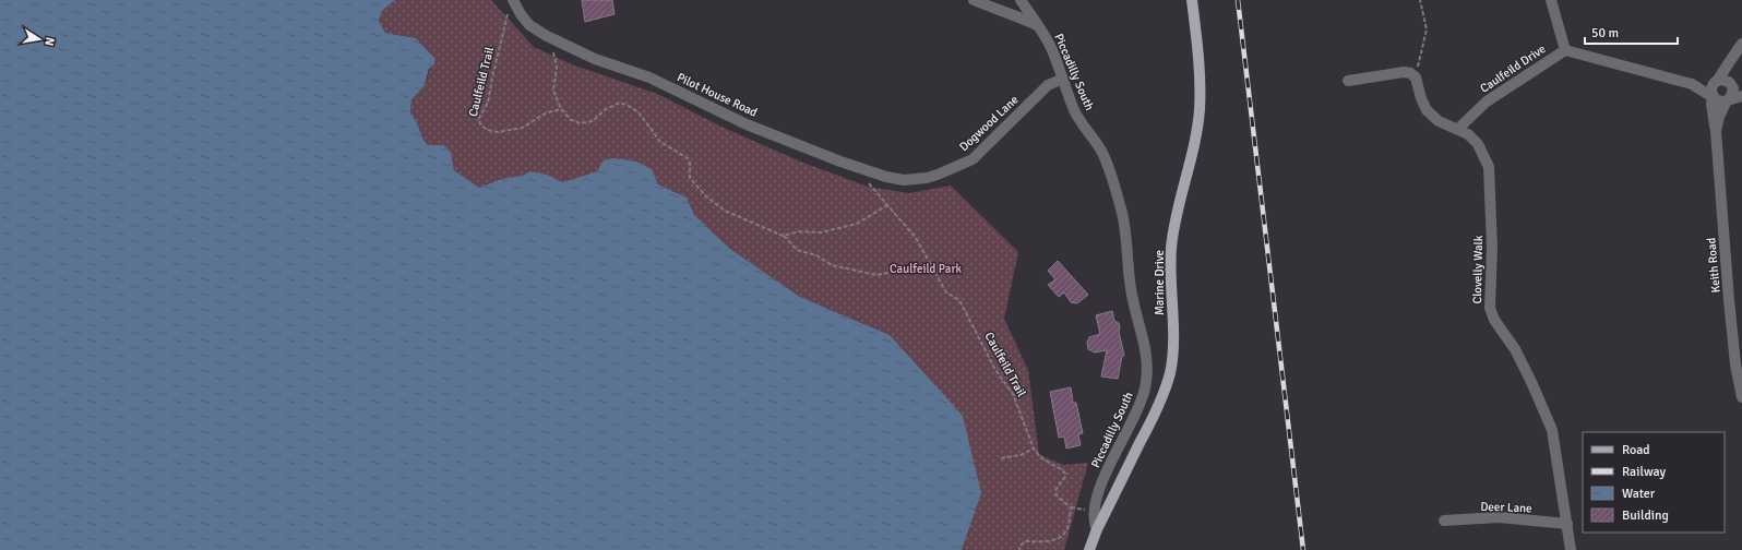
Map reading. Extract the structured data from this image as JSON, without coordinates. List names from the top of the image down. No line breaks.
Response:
{"streets":{"main road":["Marine Drive"],"street":["Caulfeild Drive","Piccadilly South","Pilot House Road","Dogwood Lane","Keith Road","Clovelly Walk","Deer Lane"],"path":["Caulfeild Trail"]},"crossings":[["Caulfeild Drive","Keith Road"],["Caulfeild Drive","Clovelly Walk"],["Piccadilly South","Dogwood Lane"],["Piccadilly South","Marine Drive"],["Caulfeild Trail","Pilot House Road"],["Pilot House Road","Dogwood Lane"],["Clovelly Walk","Deer Lane"]],"parks":["Caulfeild Park"],"legend":["Road","Railway","Water","Building"],"scale_bar":"50 m","north":"right"}
